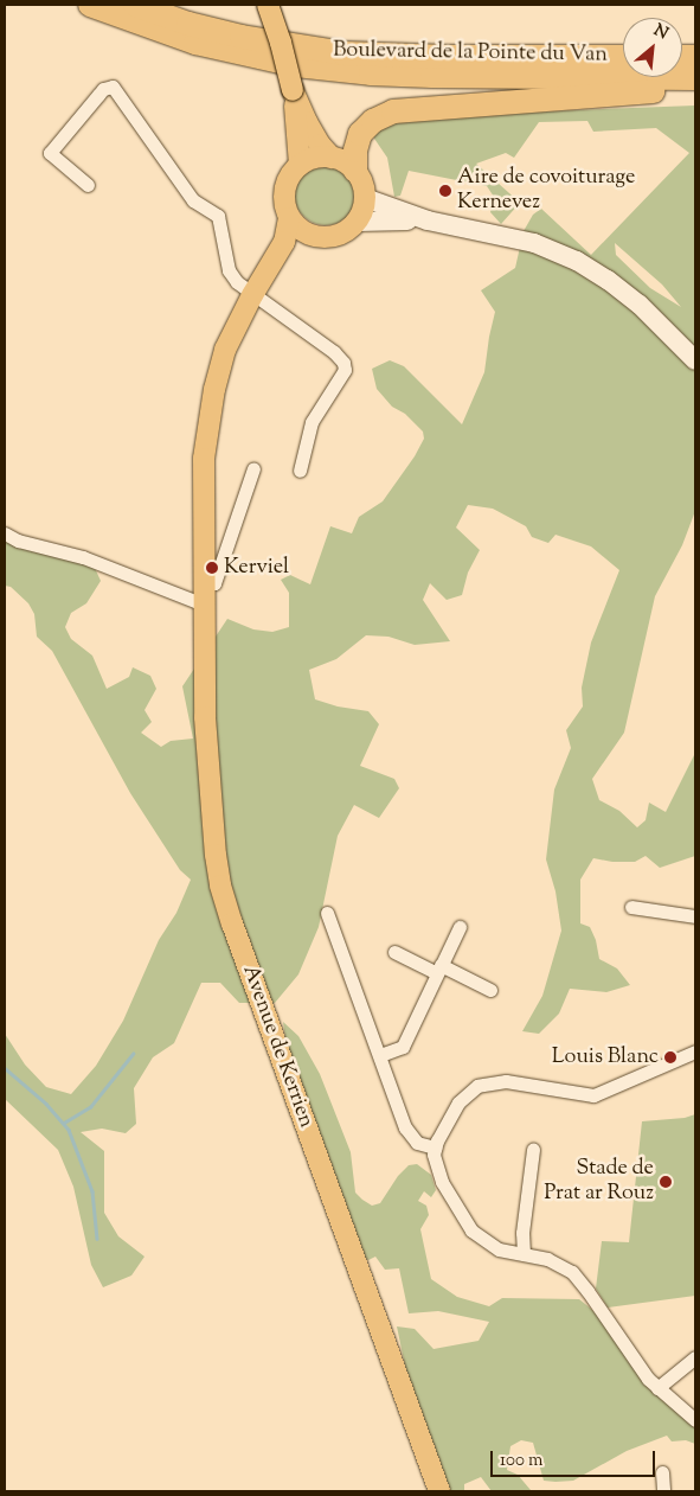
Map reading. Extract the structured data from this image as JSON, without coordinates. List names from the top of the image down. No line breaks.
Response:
{"streets":{"highway":["Boulevard de la Pointe du Van"],"main road":["Avenue de Kerrien"]},"places":["Aire de covoiturage Kernevez","Kerviel","Louis Blanc","Stade de Prat ar Rouz"],"scale_bar":"100 m","north":"top right"}
